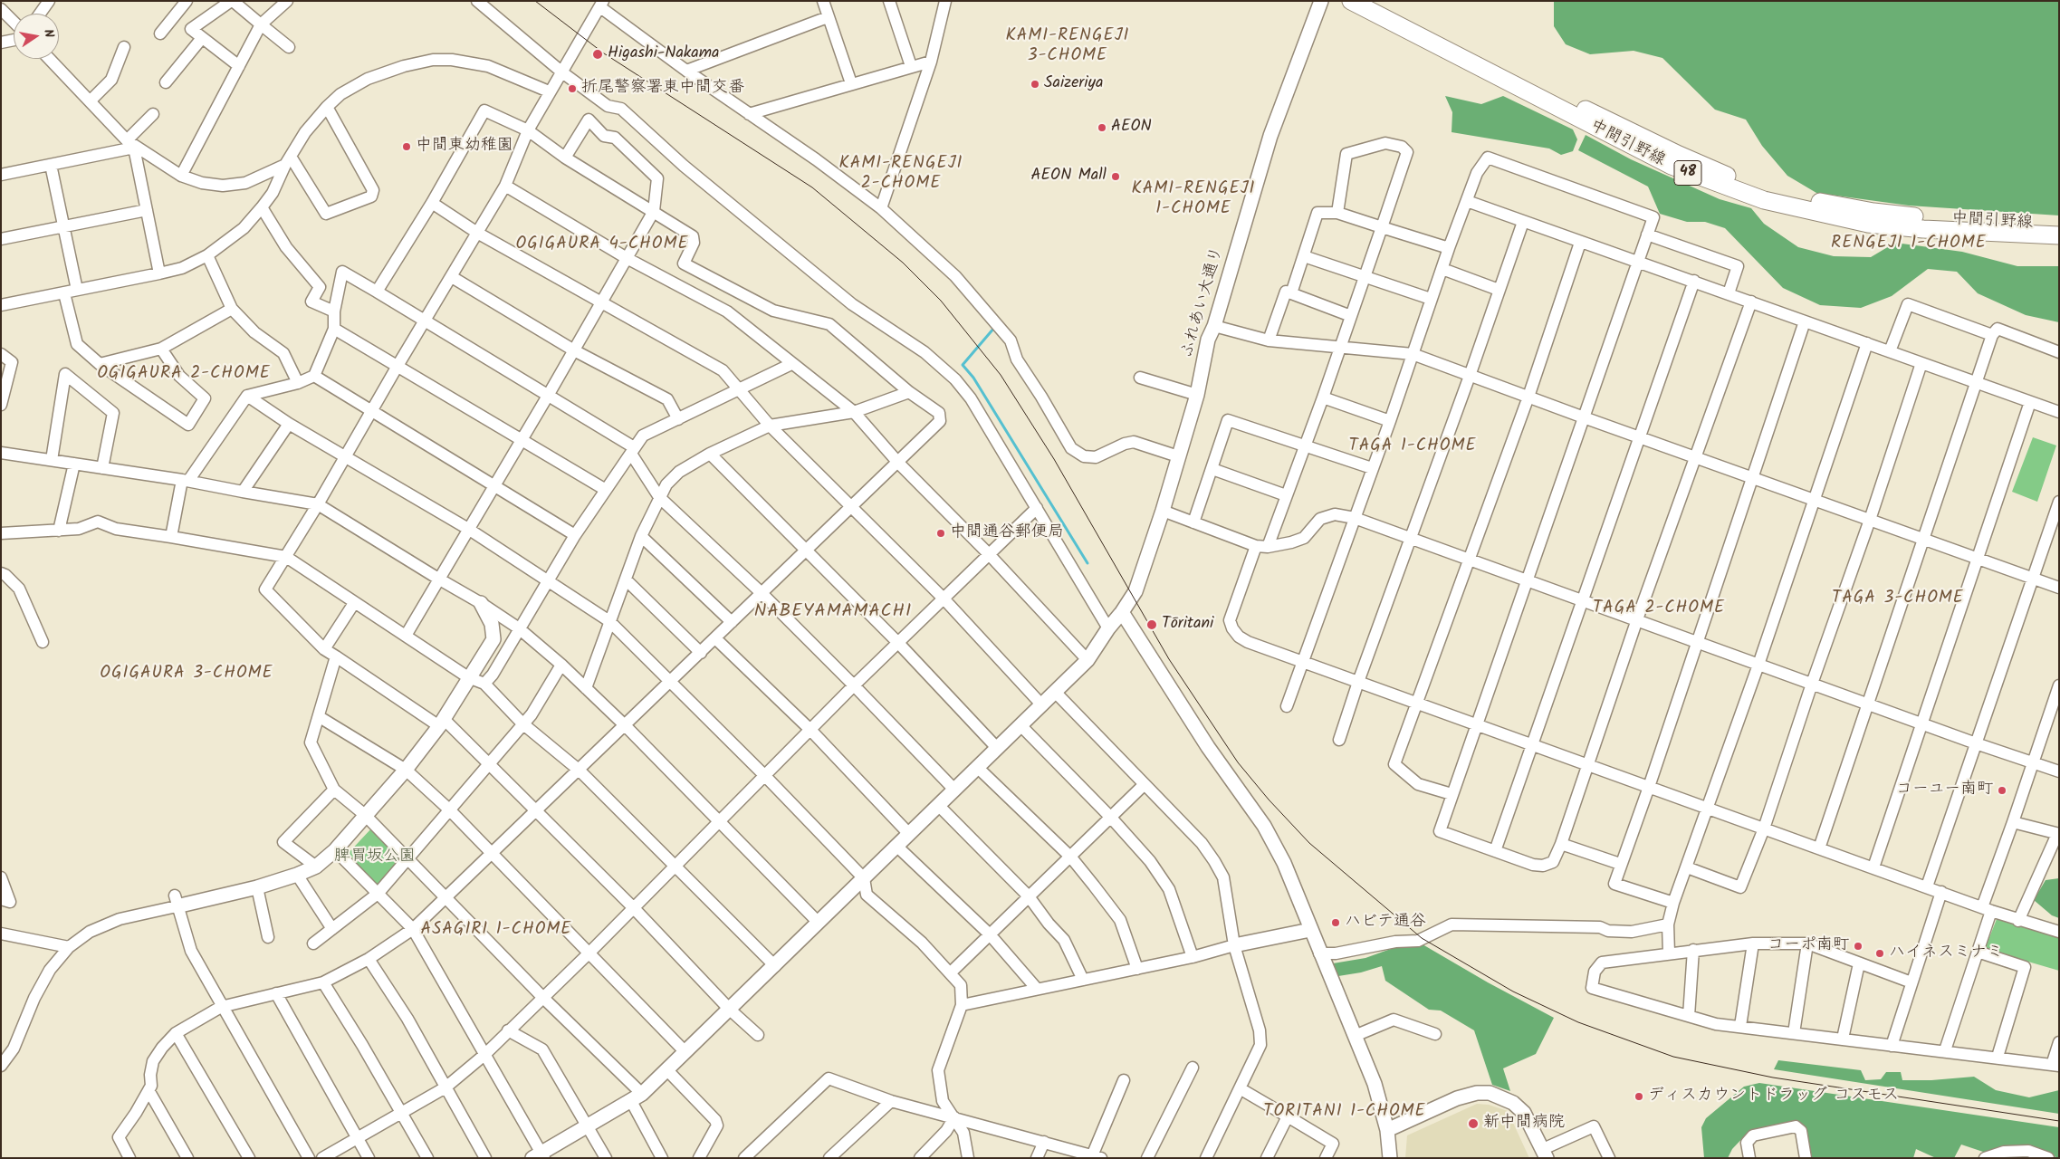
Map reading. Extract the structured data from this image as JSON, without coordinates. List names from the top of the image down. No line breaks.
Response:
{"streets":{"main road":["中間引野線","48"],"street":["ふれあい大通り"]},"districts":["KAMI-RENGEJI 3-CHOME","KAMI-RENGEJI 2-CHOME","KAMI-RENGEJI 1-CHOME","RENGEJI 1-CHOME","OGIGAURA 4-CHOME","OGIGAURA 2-CHOME","TAGA 1-CHOME","TAGA 3-CHOME","TAGA 2-CHOME","NABEYAMAMACHI","OGIGAURA 3-CHOME","ASAGIRI 1-CHOME","TORITANI 1-CHOME"],"parks":["脾胃坂公園"],"places":["Higashi-Nakama","Saizeriya","折尾警察署東中間交番","AEON","中間東幼稚園","AEON Mall","中間通谷郵便局","Tōritani","コーユー南町","ハビテ通谷","コーポ南町","ハイネスミナミ","ディスカウントドラッグ コスモス","新中間病院"],"north":"right"}
